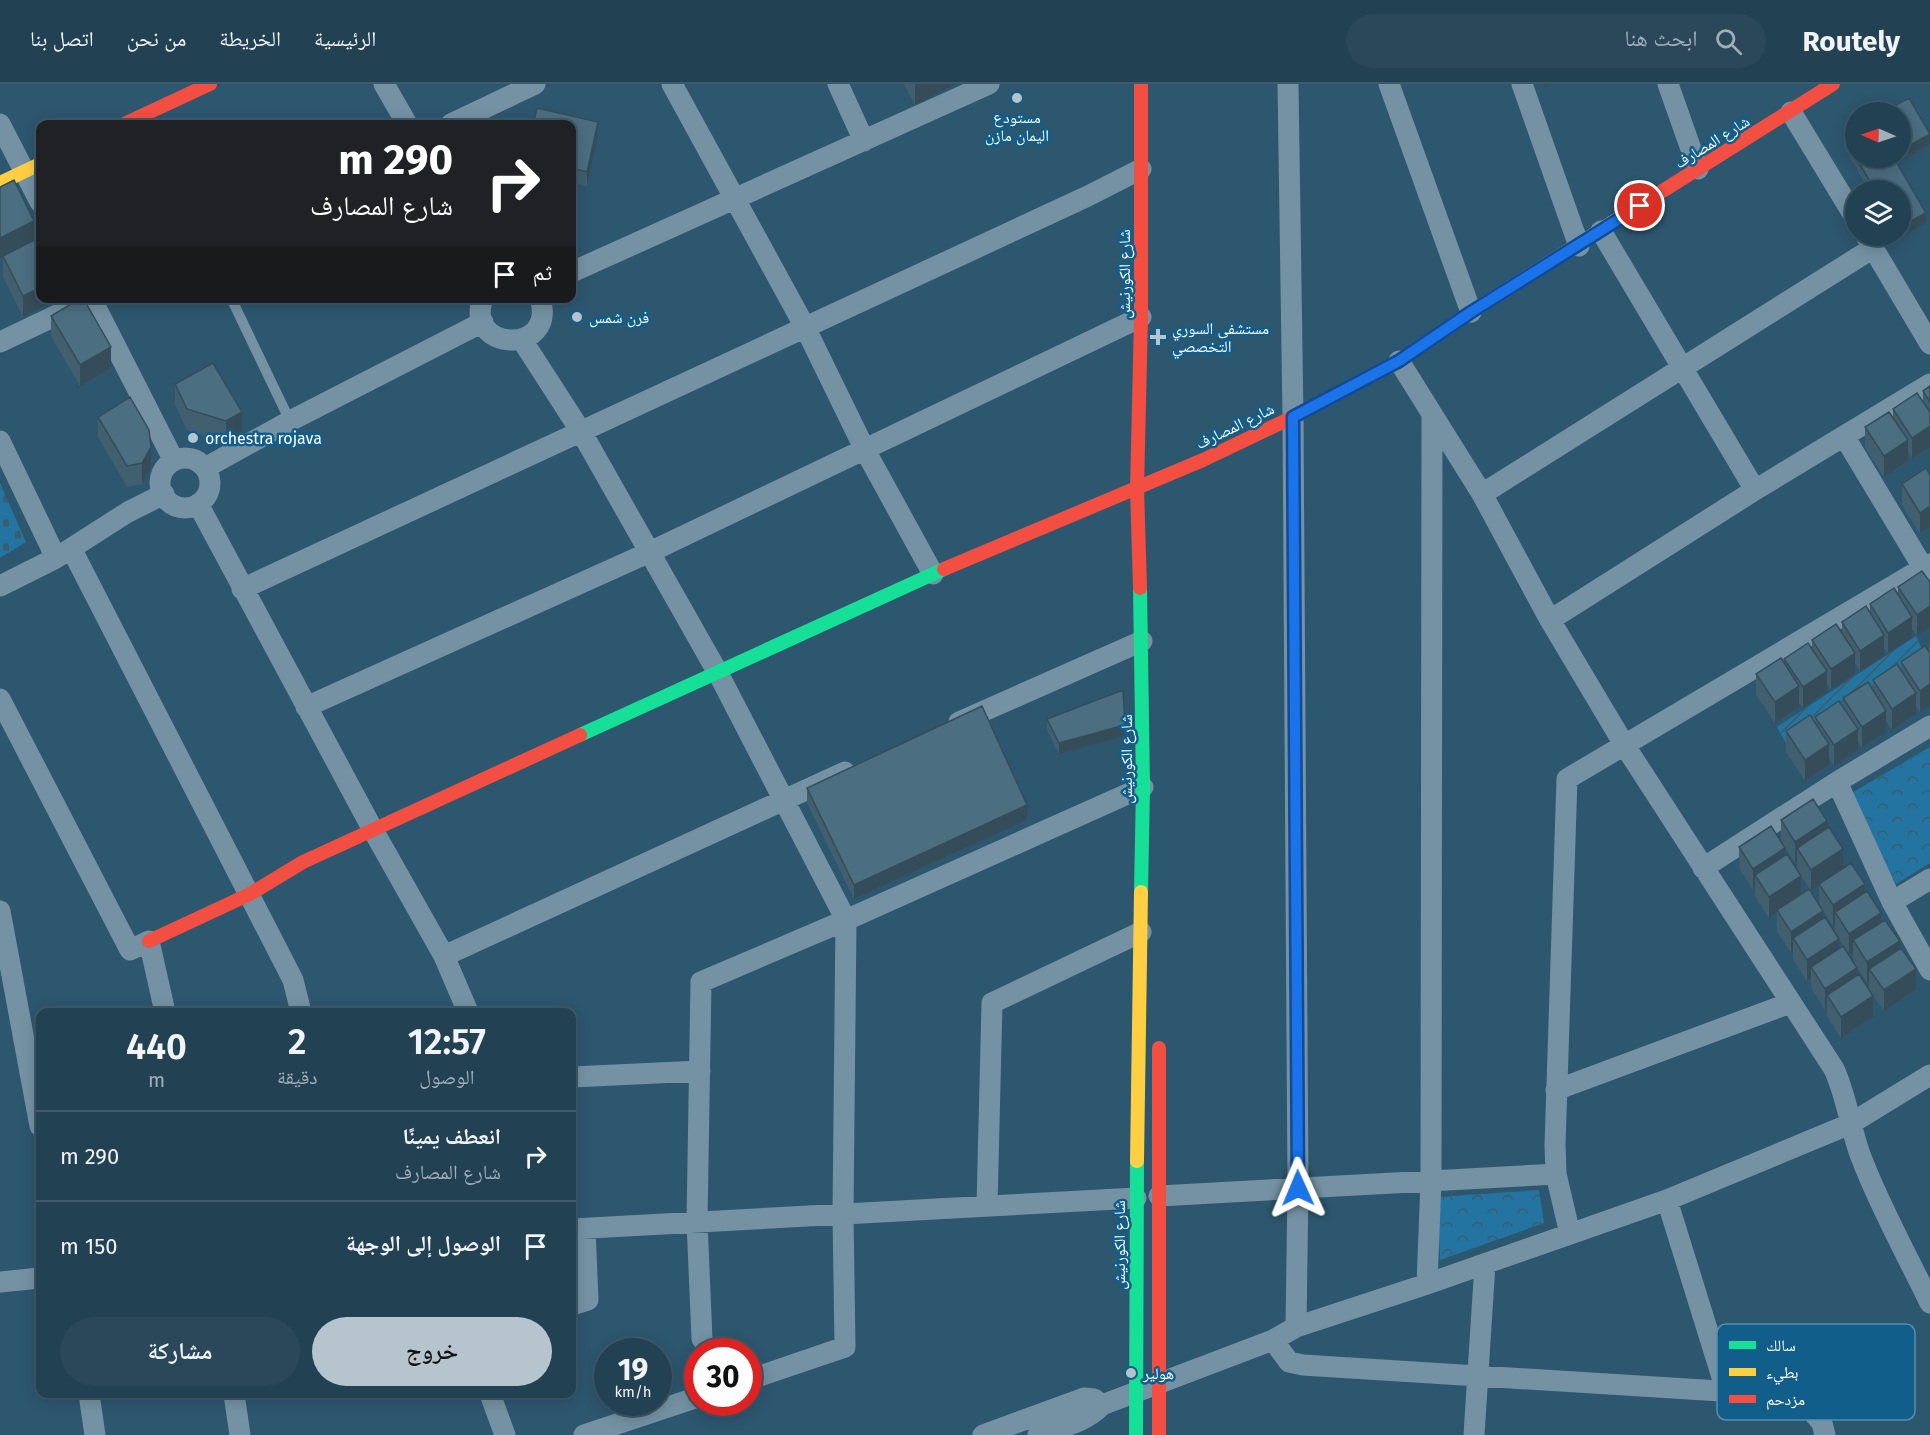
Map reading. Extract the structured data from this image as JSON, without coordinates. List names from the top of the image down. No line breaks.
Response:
{"streets":{"street":["شارع المصارف","شارع الكورنيش"]},"crossings":[["شارع المصارف","شارع الكورنيش"]],"places":{"other":["مستودع اليمان مازن","فرن شمس","orchestra rojava","هولير"],"health":["مستشفى السوري التخصصي"]},"legend":["سالك","بطيء","مزدحم"],"north":"left","page":{"header":"Routely","search":"ابحث هنا","nav":["الرئيسية","الخريطة","من نحن","اتصل بنا"],"turn":["290 m","شارع المصارف"],"then":"ثم","eta":["12:57","الوصول","2","دقيقة","440","m"],"list":[{"name":"انعطف يمينًا","note":"شارع المصارف","value":"290 m"},{"name":"الوصول إلى الوجهة","value":"150 m"}],"buttons":["خروج","مشاركة"],"speed":"19 km/h","limit":"30"}}
